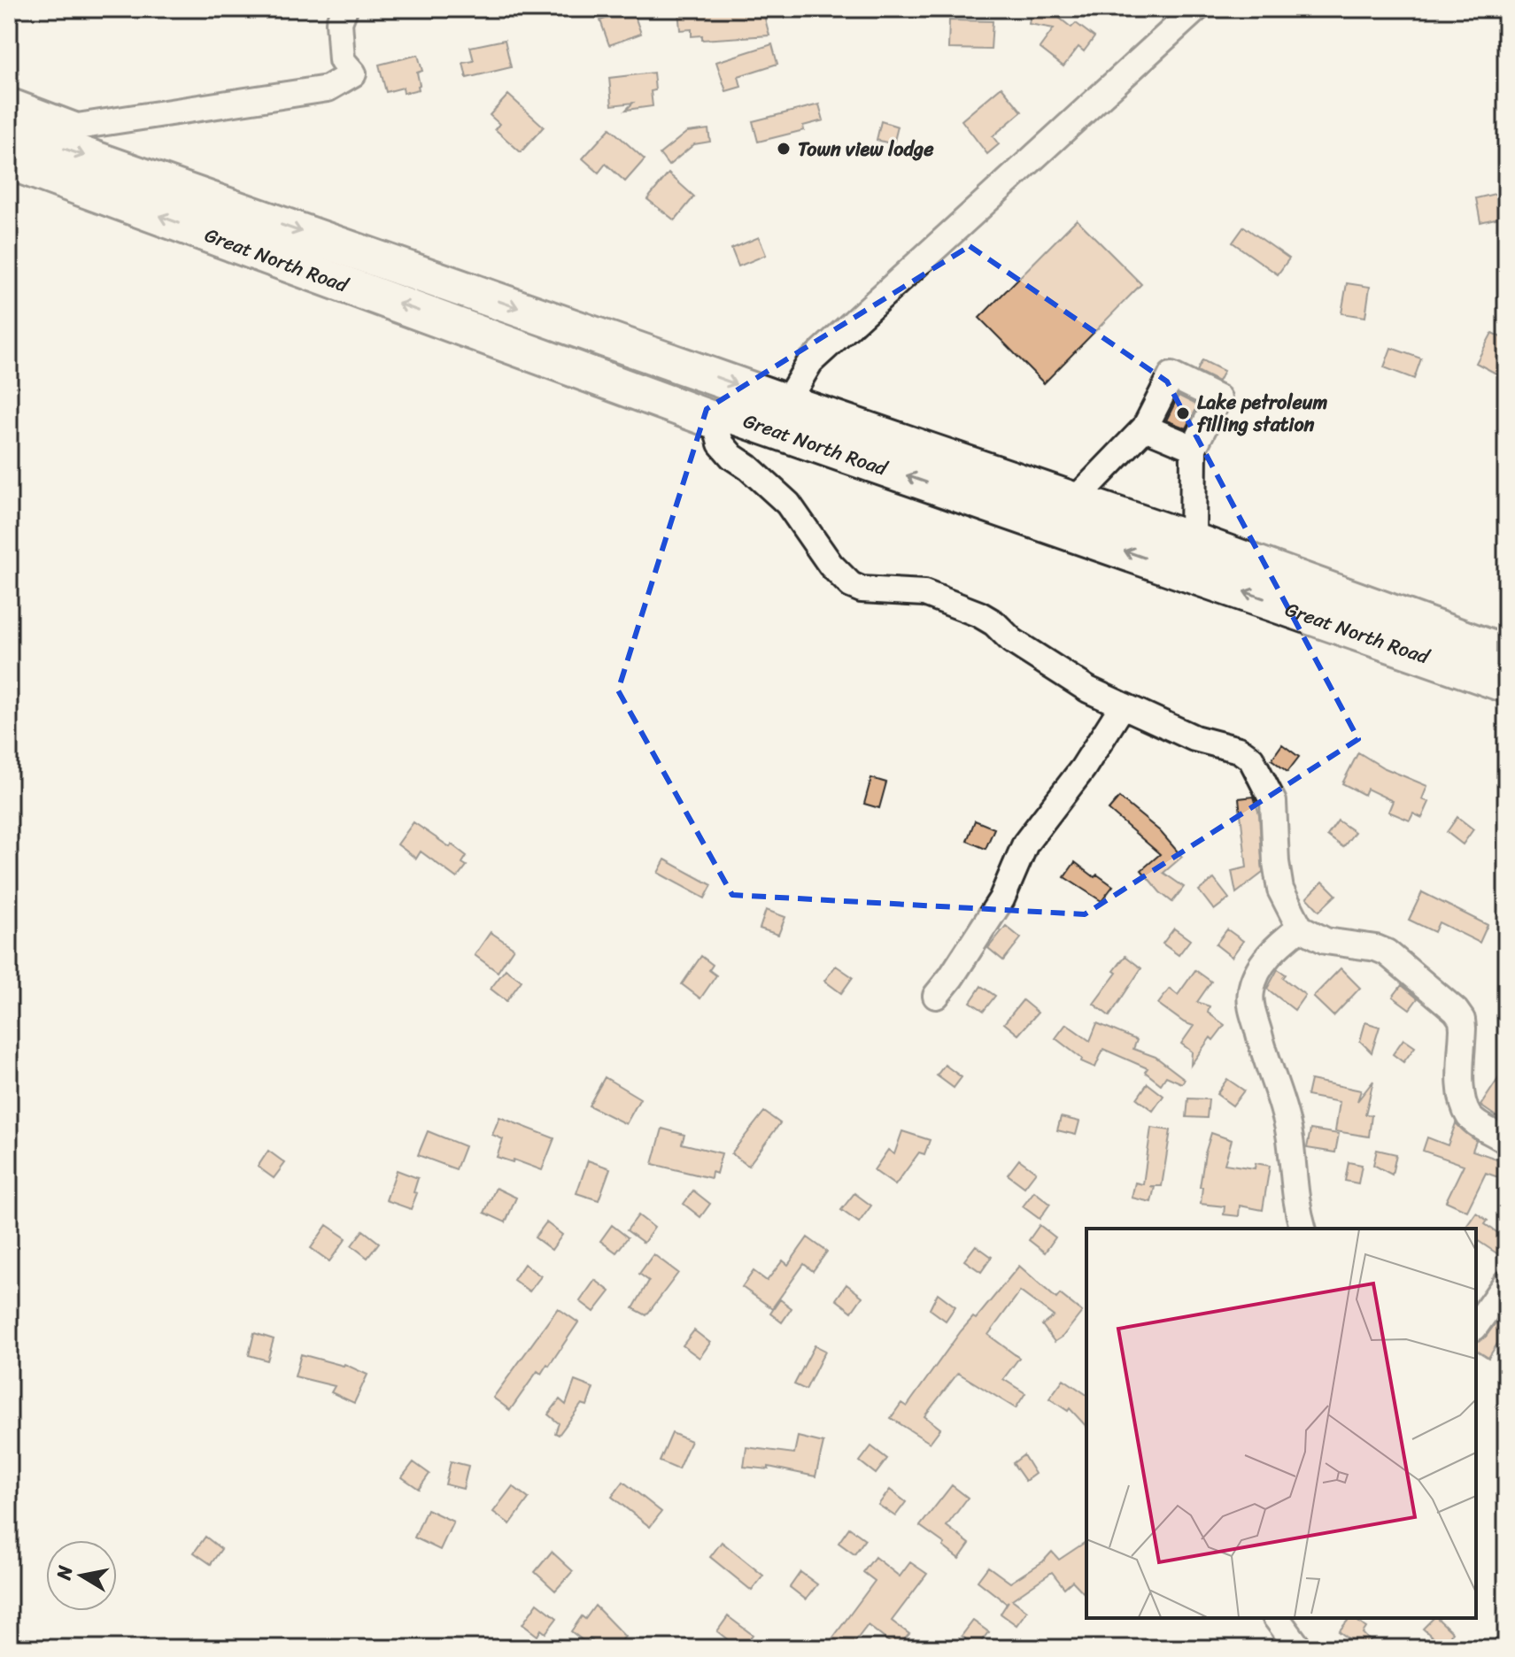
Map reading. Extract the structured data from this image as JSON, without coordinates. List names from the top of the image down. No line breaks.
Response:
{"streets":{"highway":["Great North Road"]},"places":["Town view lodge","Lake petroleum filling station"],"north":"left"}
